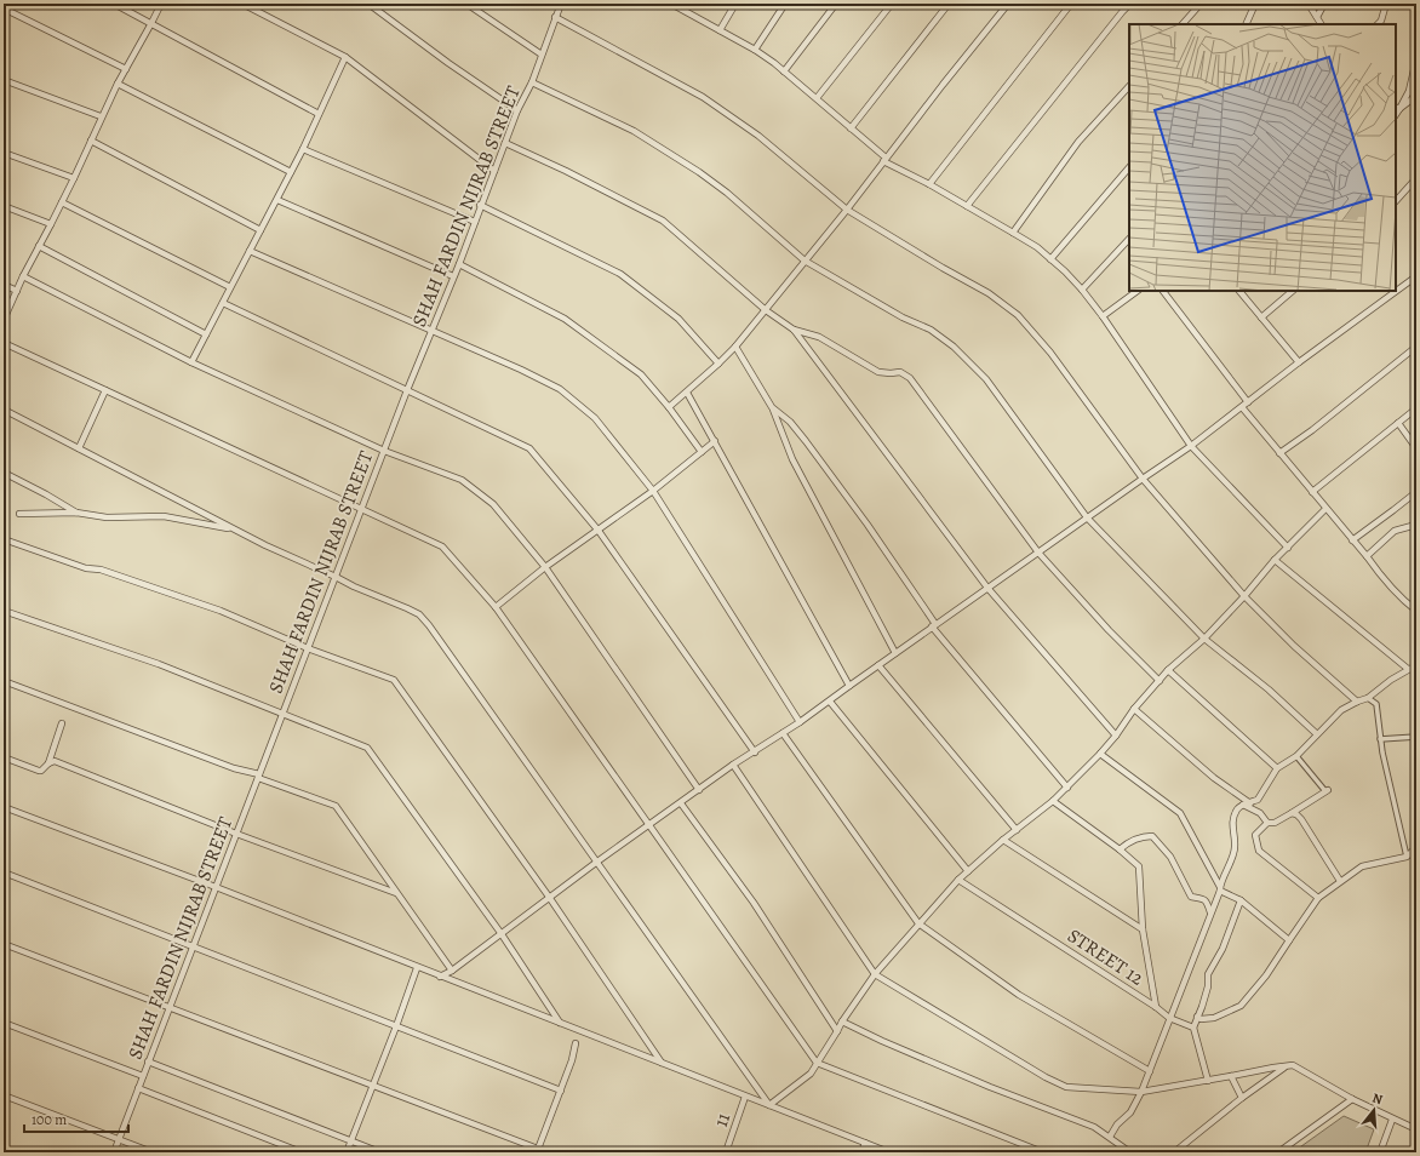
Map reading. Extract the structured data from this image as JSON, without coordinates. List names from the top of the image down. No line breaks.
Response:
{"streets":{"street":["SHAH FARDIN NIJRAB STREET","STREET 12","11"]},"scale_bar":"100 m","north":"top"}
